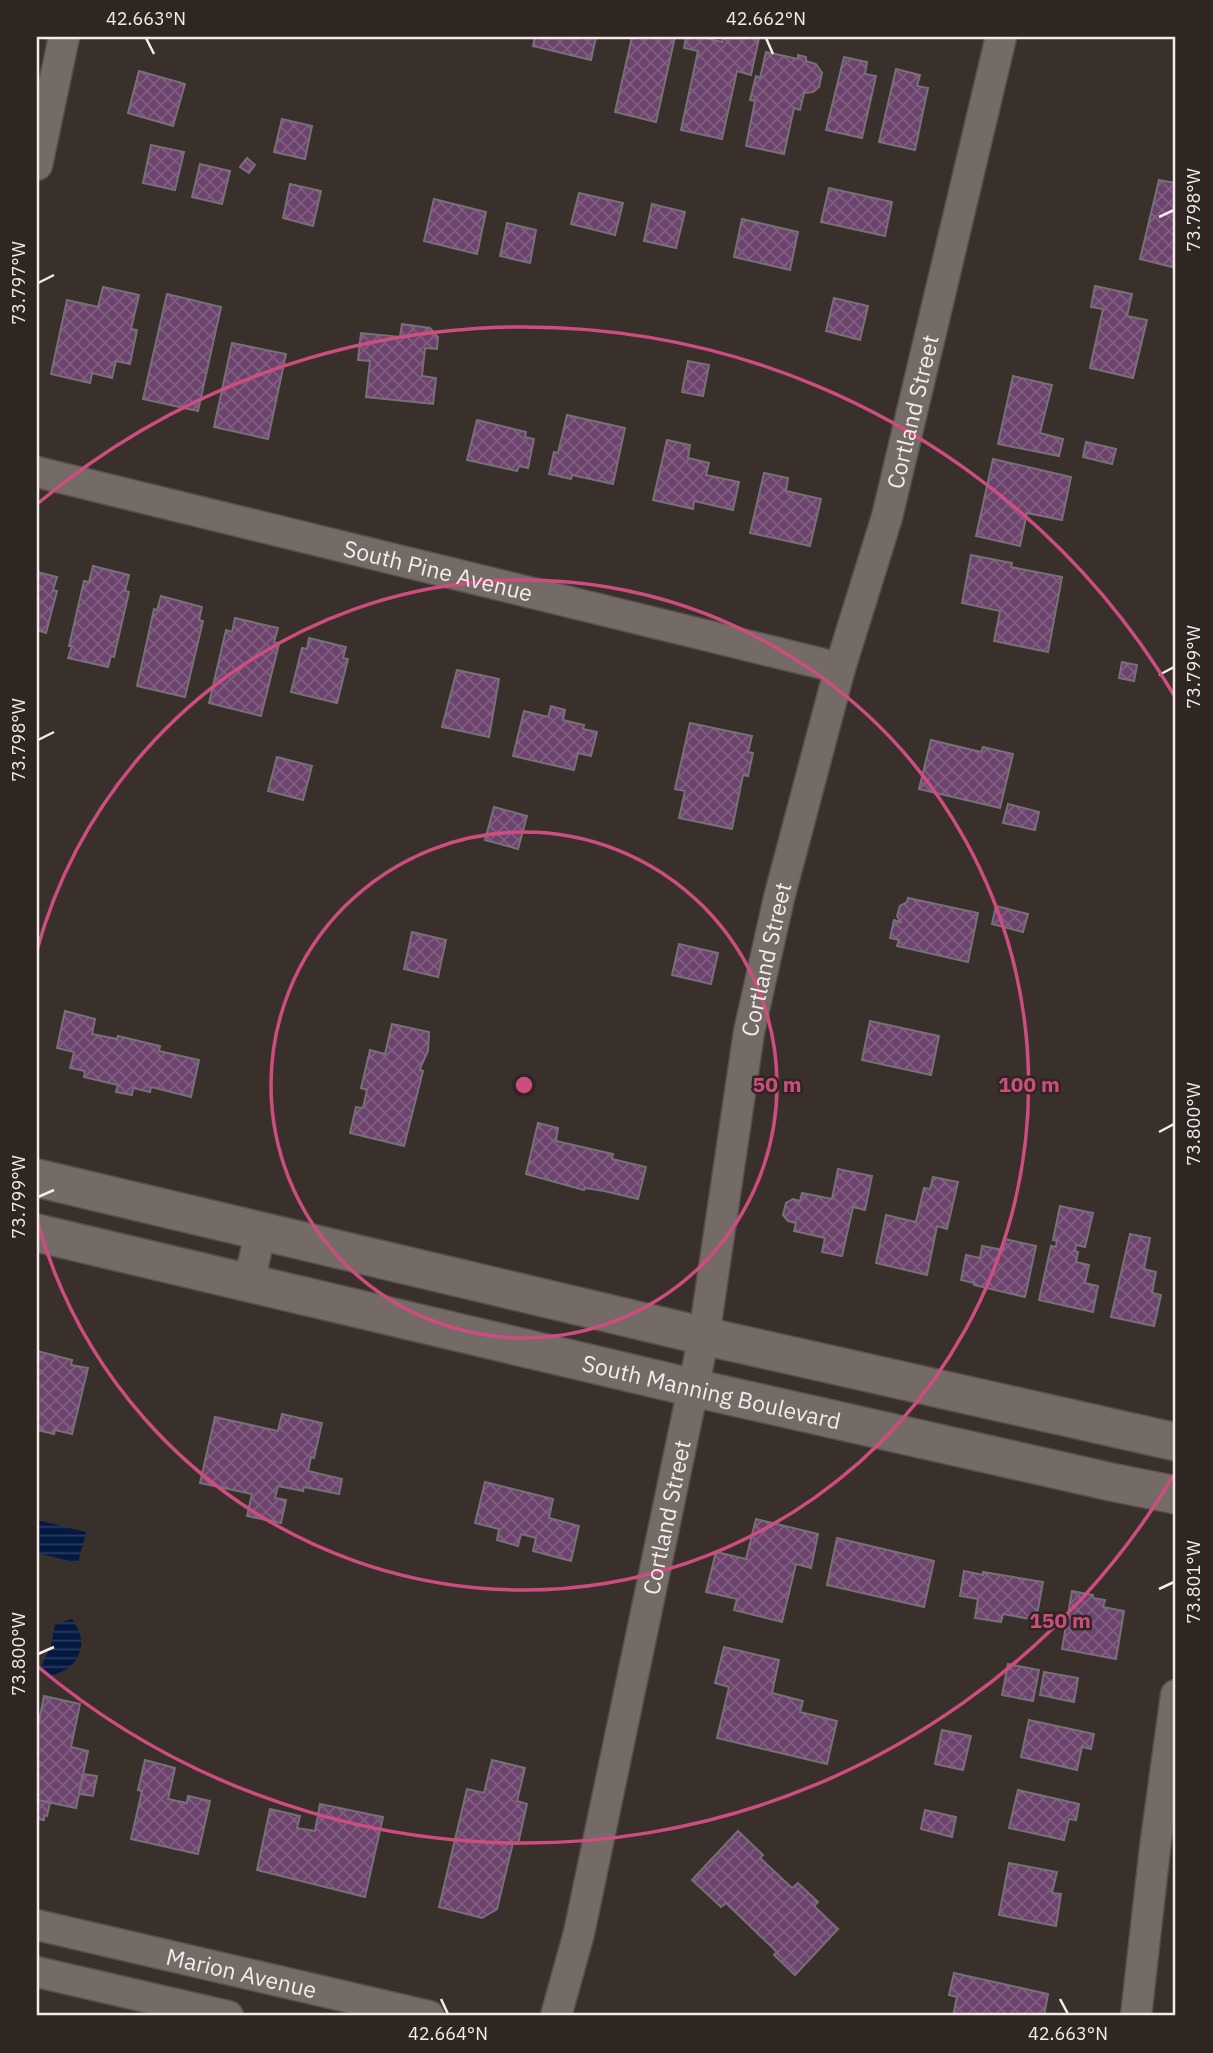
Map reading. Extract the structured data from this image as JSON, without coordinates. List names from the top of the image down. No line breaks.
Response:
{"streets":{"street":["Cortland Street","South Pine Avenue","South Manning Boulevard","Marion Avenue"]},"crossings":[["Cortland Street","South Pine Avenue"],["Cortland Street","South Manning Boulevard"]],"coordinates":["42.663°N","42.662°N","73.798°W","73.797°W","73.799°W","73.800°W","73.801°W","42.664°N"],"rings":["50 m","100 m","150 m"]}
